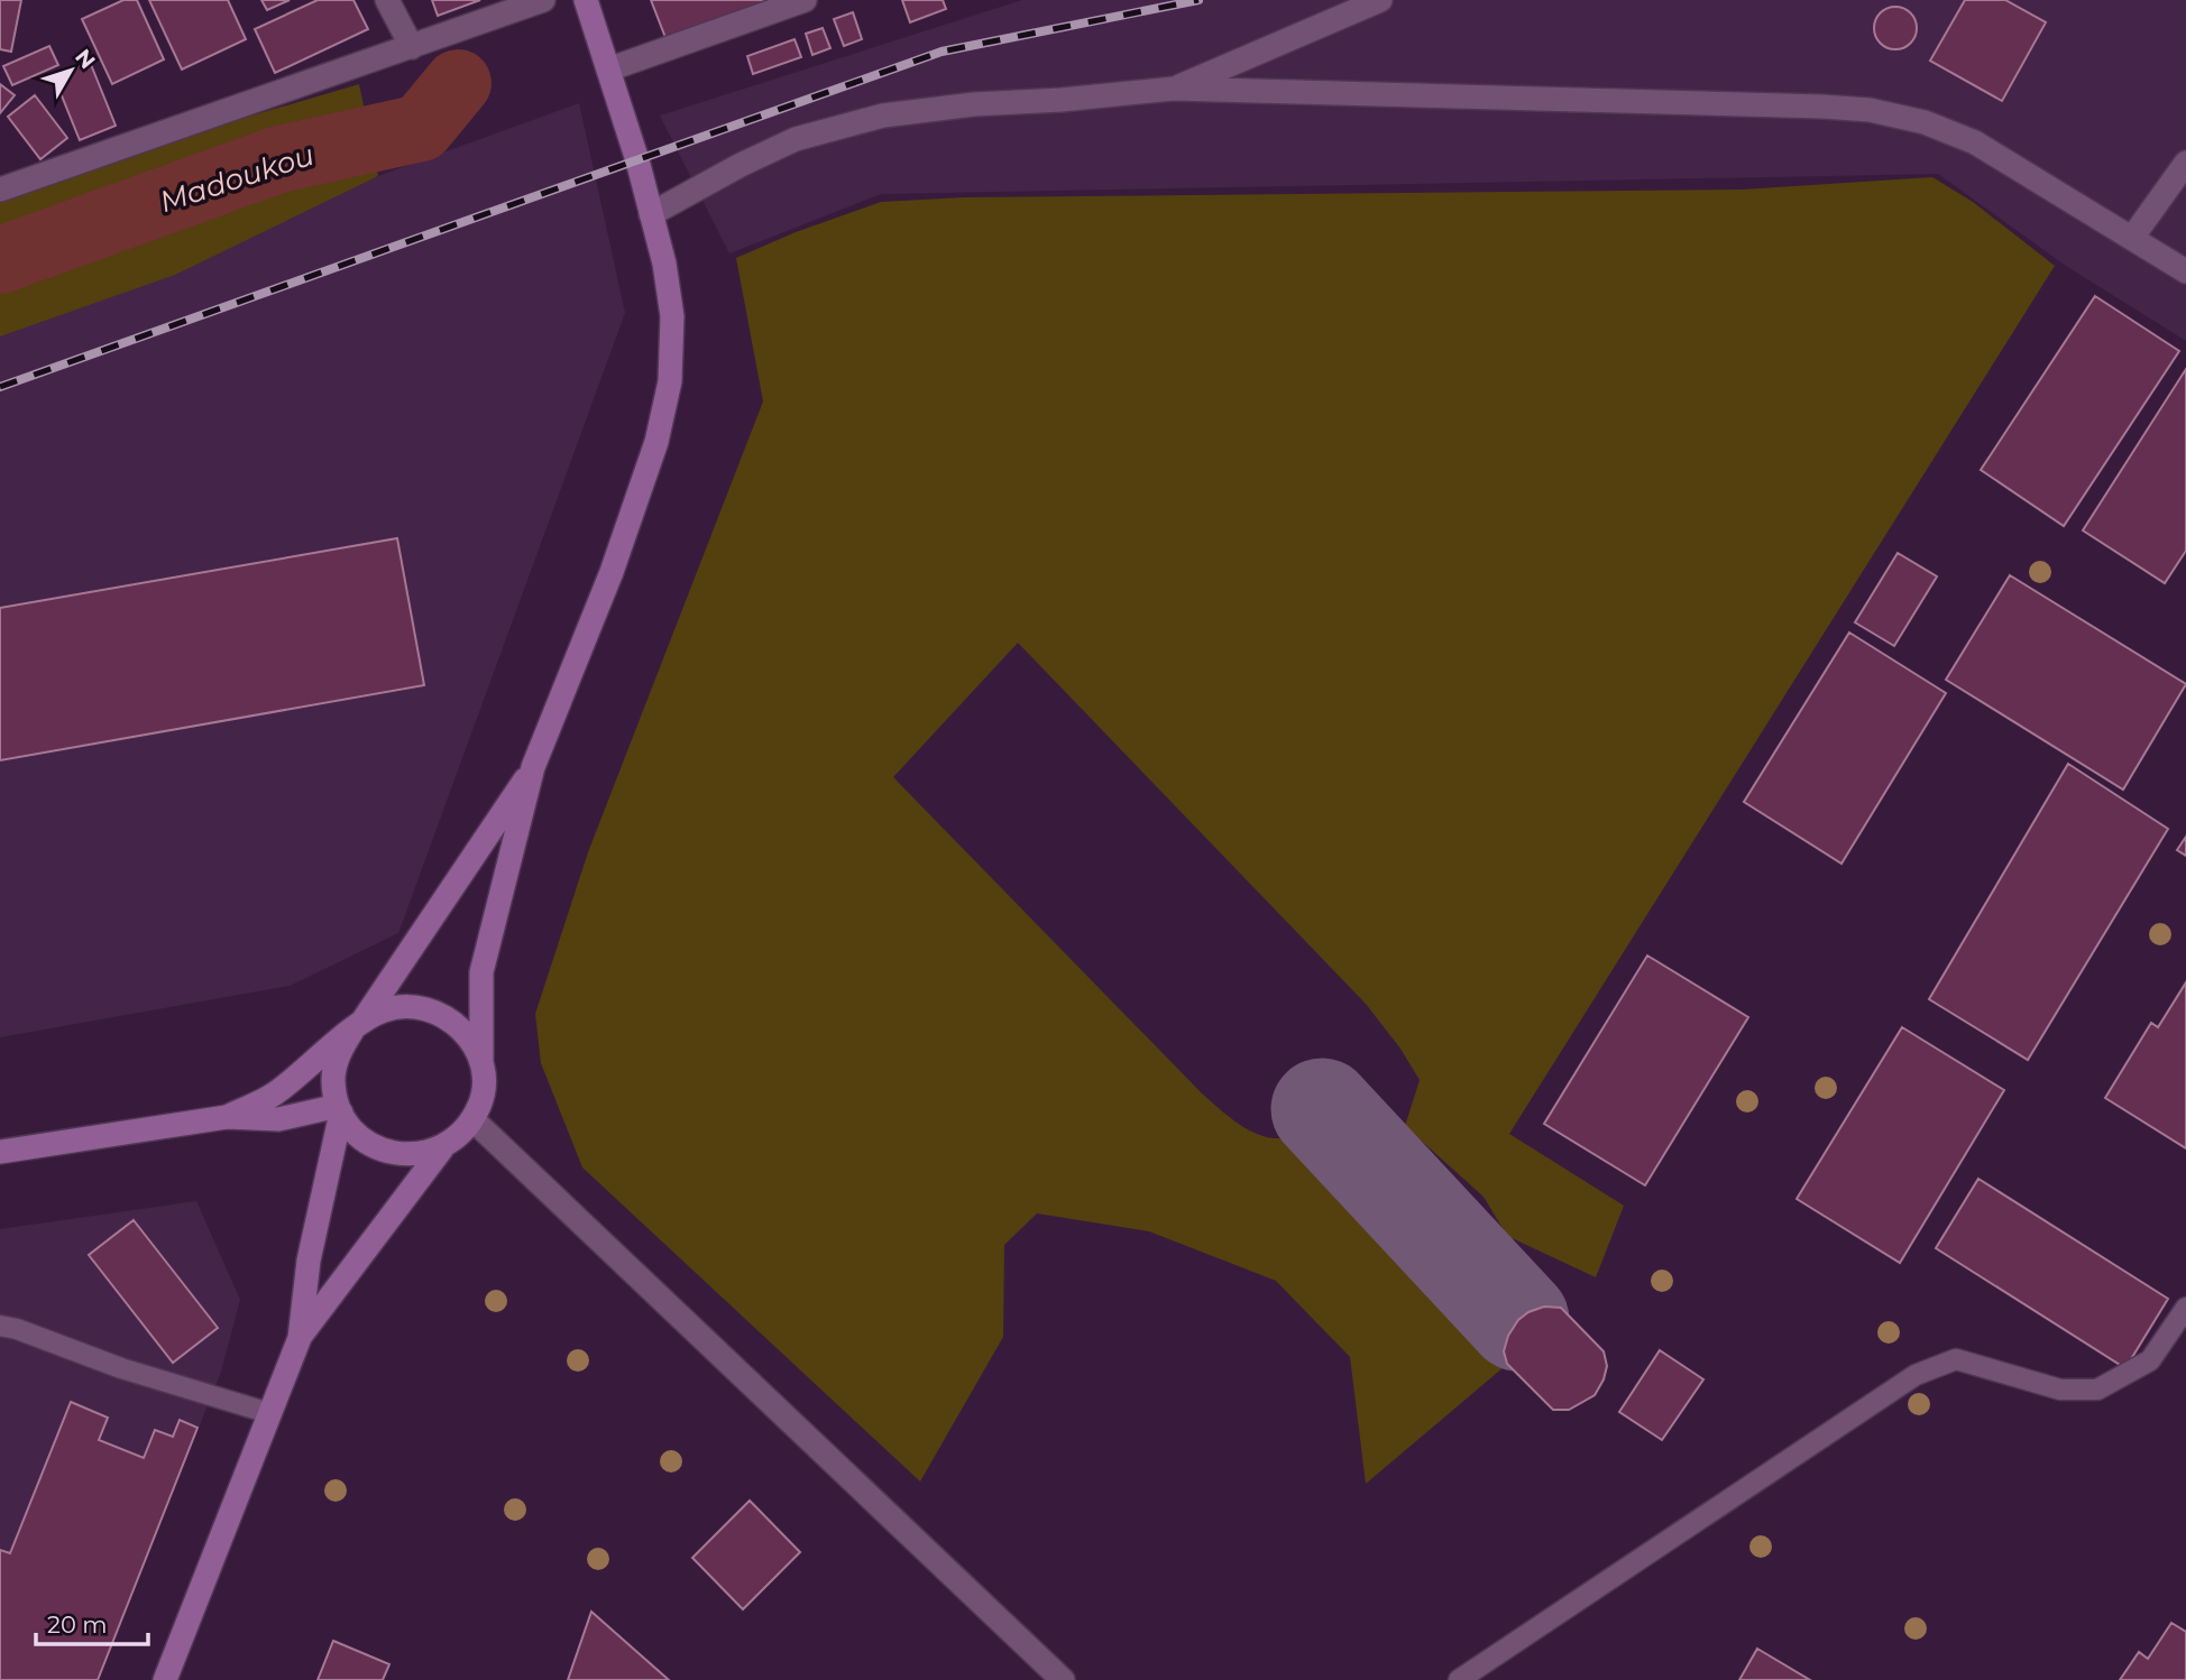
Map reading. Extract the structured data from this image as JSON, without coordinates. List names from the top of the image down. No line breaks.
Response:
{"water":["Madoukou"],"scale_bar":"20 m","north":"top right"}
